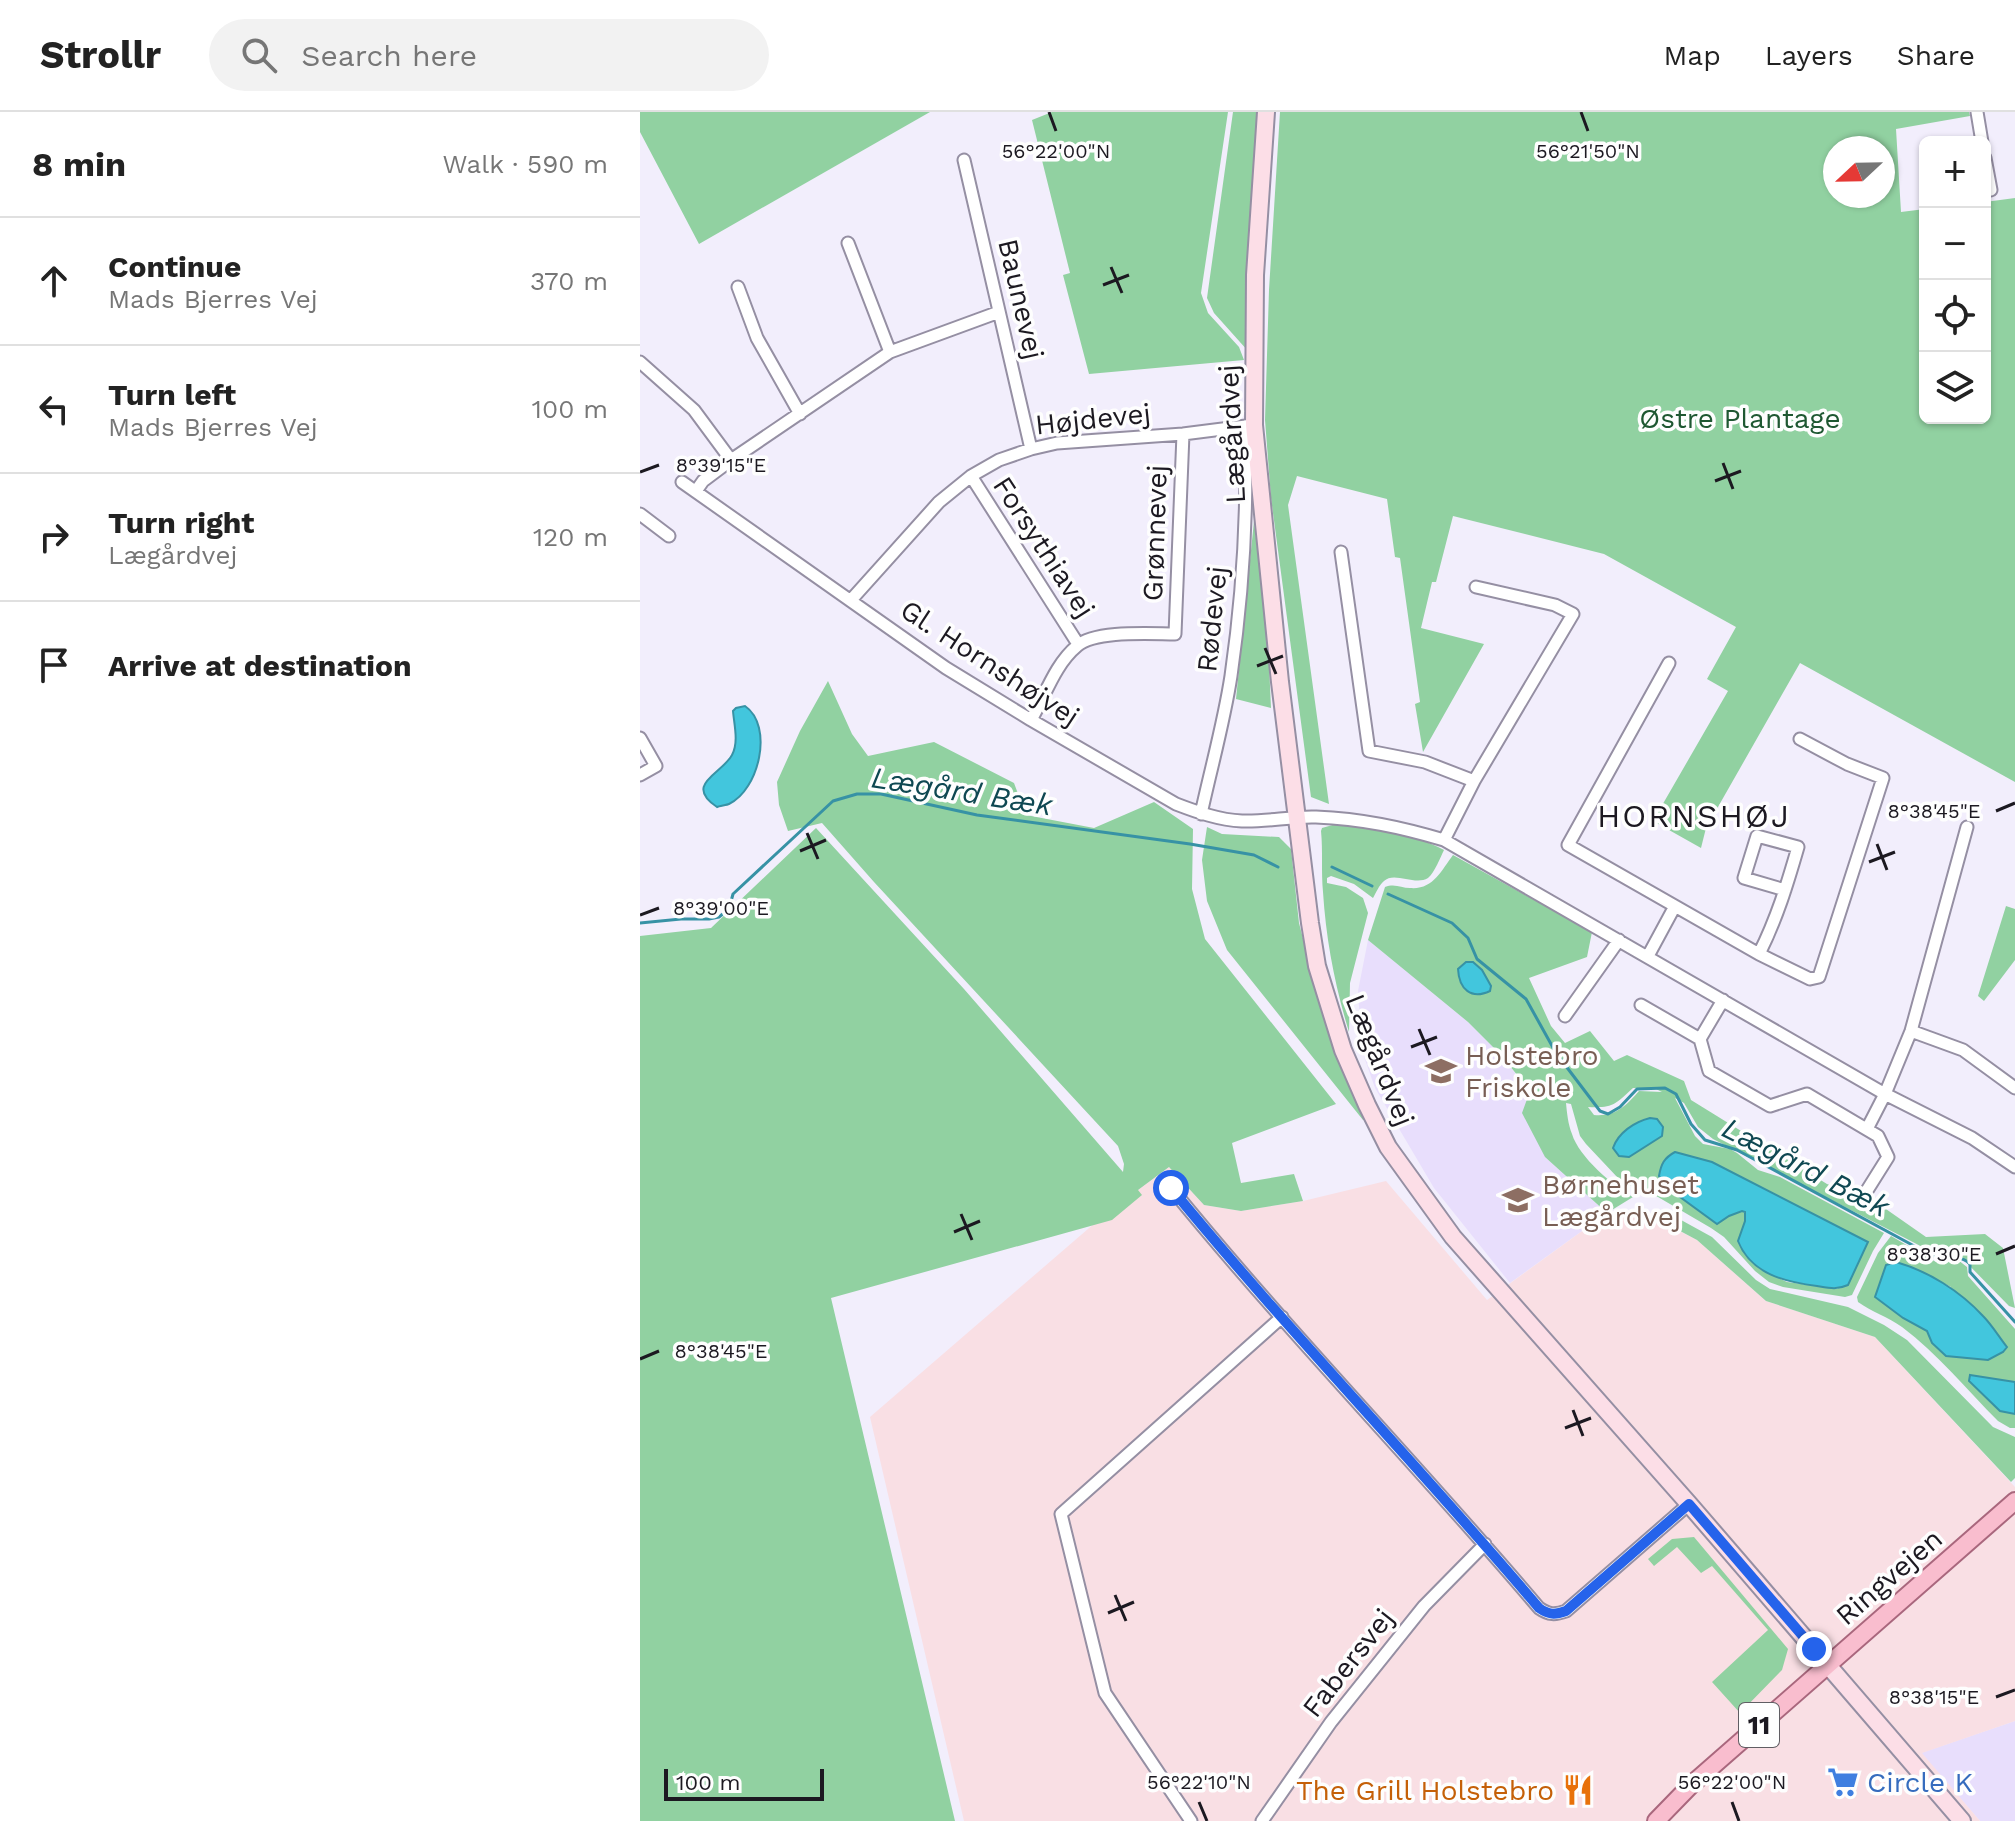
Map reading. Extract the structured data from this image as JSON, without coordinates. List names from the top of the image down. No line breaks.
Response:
{"streets":{"main road":["Ringvejen","11"],"street":["Baunevej","Højdevej","Lægårdvej","Grønnevej","Forsythiavej","Rødevej","Gl. Hornshøjvej","Fabersvej"]},"crossings":[["Baunevej","Højdevej"],["Højdevej","Lægårdvej"],["Højdevej","Grønnevej"],["Højdevej","Forsythiavej"],["Højdevej","Rødevej"],["Højdevej","Gl. Hornshøjvej"],["Lægårdvej","Rødevej"],["Lægårdvej","Gl. Hornshøjvej"],["Lægårdvej","Ringvejen"],["Grønnevej","Forsythiavej"],["Rødevej","Gl. Hornshøjvej"]],"districts":["HORNSHØJ"],"water":["Lægård Bæk"],"parks":["Østre Plantage"],"places":{"school or university":["Holstebro Friskole","Børnehuset Lægårdvej"],"supermarket":["Circle K"],"restaurant":["The Grill Holstebro"]},"scale_bar":"100 m","north":"left","page":{"header":"Strollr","search":"Search here","nav":["Map","Layers","Share"],"heading":["8 min","Walk · 590 m"],"map_buttons":["+","−"],"list":[["Continue","Mads Bjerres Vej","370 m"],["Turn left","Mads Bjerres Vej","100 m"],["Turn right","Lægårdvej","120 m"],"Arrive at destination"],"scale":"100 m"},"coordinates":["56°22'00\"N","56°21'50\"N","8°39'15\"E","8°38'45\"E","8°39'00\"E","8°38'30\"E","8°38'15\"E","56°22'10\"N"]}
